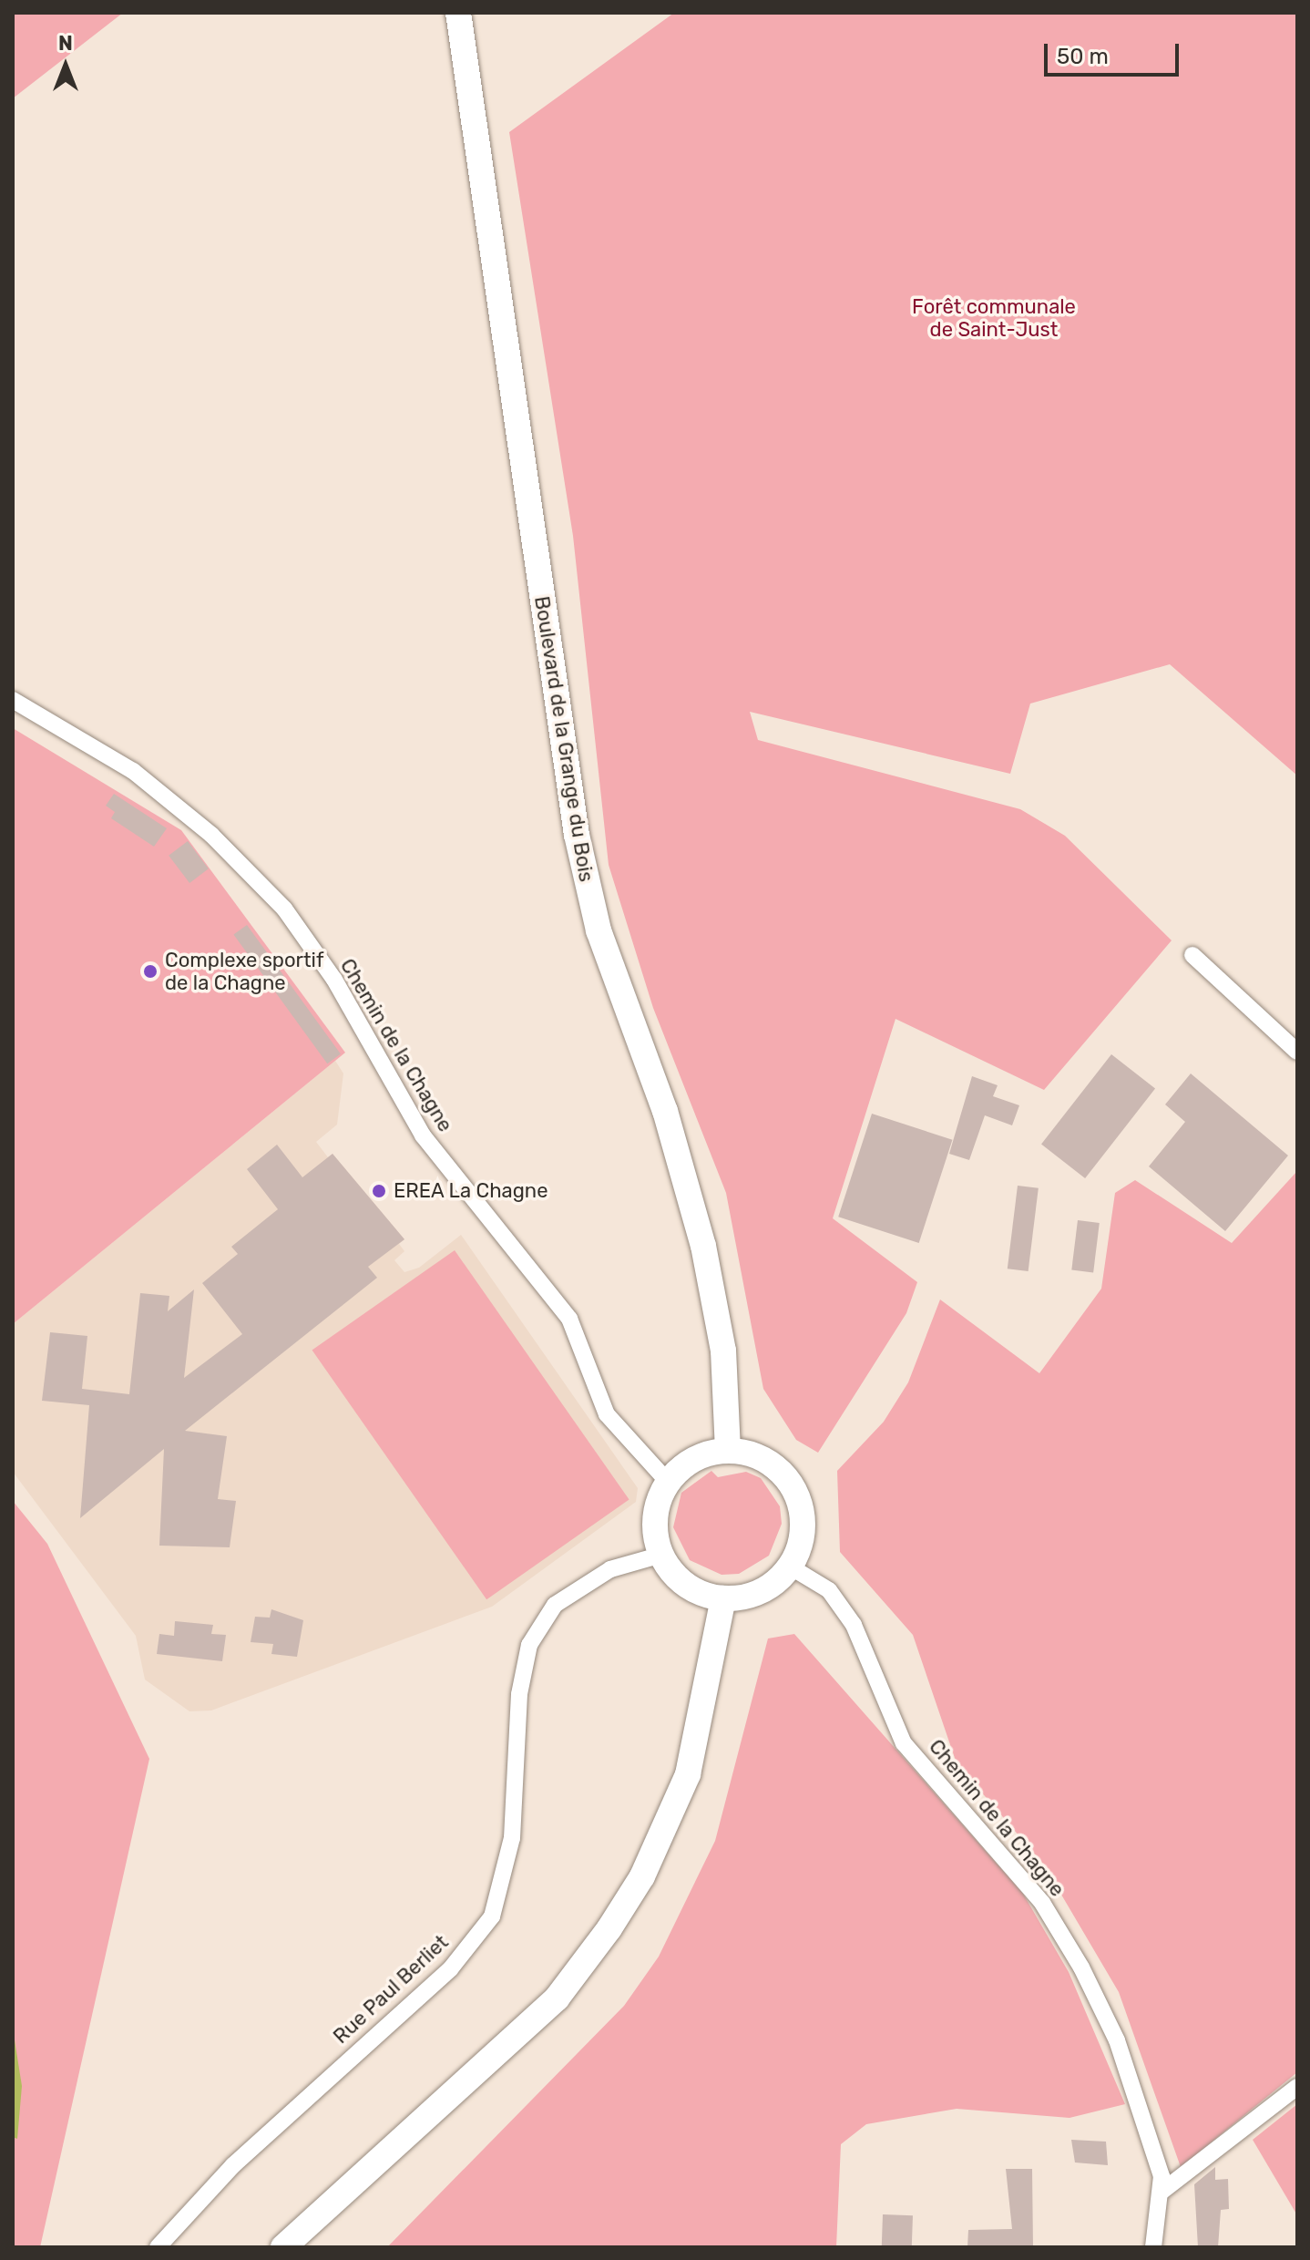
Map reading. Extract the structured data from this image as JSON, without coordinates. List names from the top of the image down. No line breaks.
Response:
{"streets":{"main road":["Boulevard de la Grange du Bois"],"street":["Chemin de la Chagne","Rue Paul Berliet"]},"crossings":[["Boulevard de la Grange du Bois","Chemin de la Chagne"],["Boulevard de la Grange du Bois","Rue Paul Berliet"],["Chemin de la Chagne","Rue Paul Berliet"]],"parks":["Forêt communale de Saint-Just"],"places":["Complexe sportif de la Chagne","EREA La Chagne"],"scale_bar":"50 m","north":"top"}
